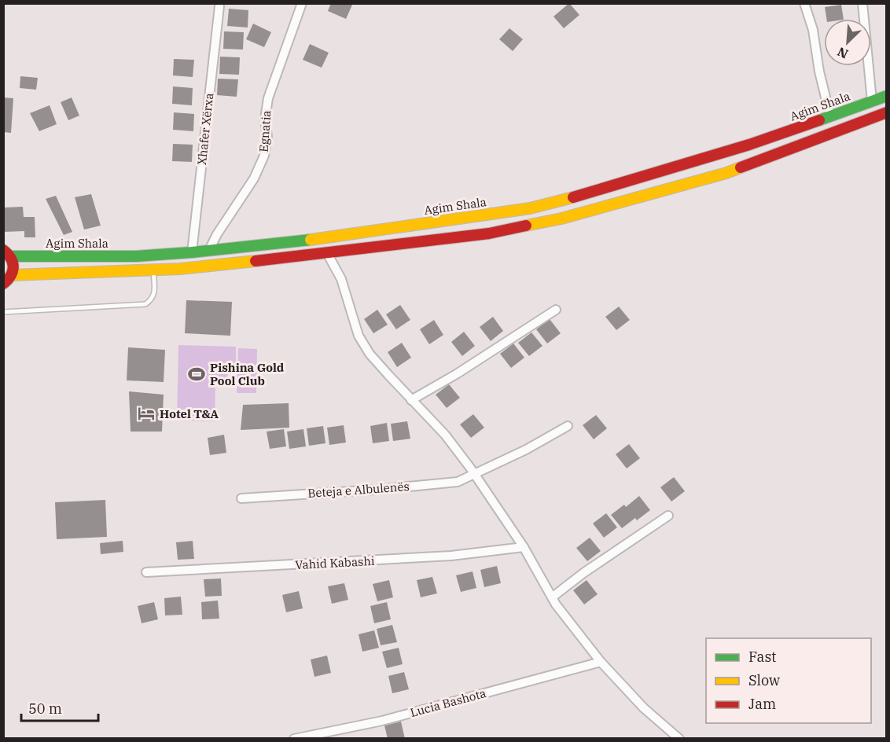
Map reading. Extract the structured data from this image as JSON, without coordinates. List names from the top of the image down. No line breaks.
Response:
{"streets":{"main road":["Agim Shala"],"street":["Xhafer Xërxa","Egnatia","Beteja e Albulenës","Vahid Kabashi","Lucia Bashota"]},"crossings":[["Agim Shala","Xhafer Xërxa"],["Agim Shala","Egnatia"]],"places":{"sports":["Pishina Gold Pool Club"],"hotel":["Hotel T&A"]},"legend":["Fast","Slow","Jam"],"scale_bar":"50 m","north":"bottom left"}
